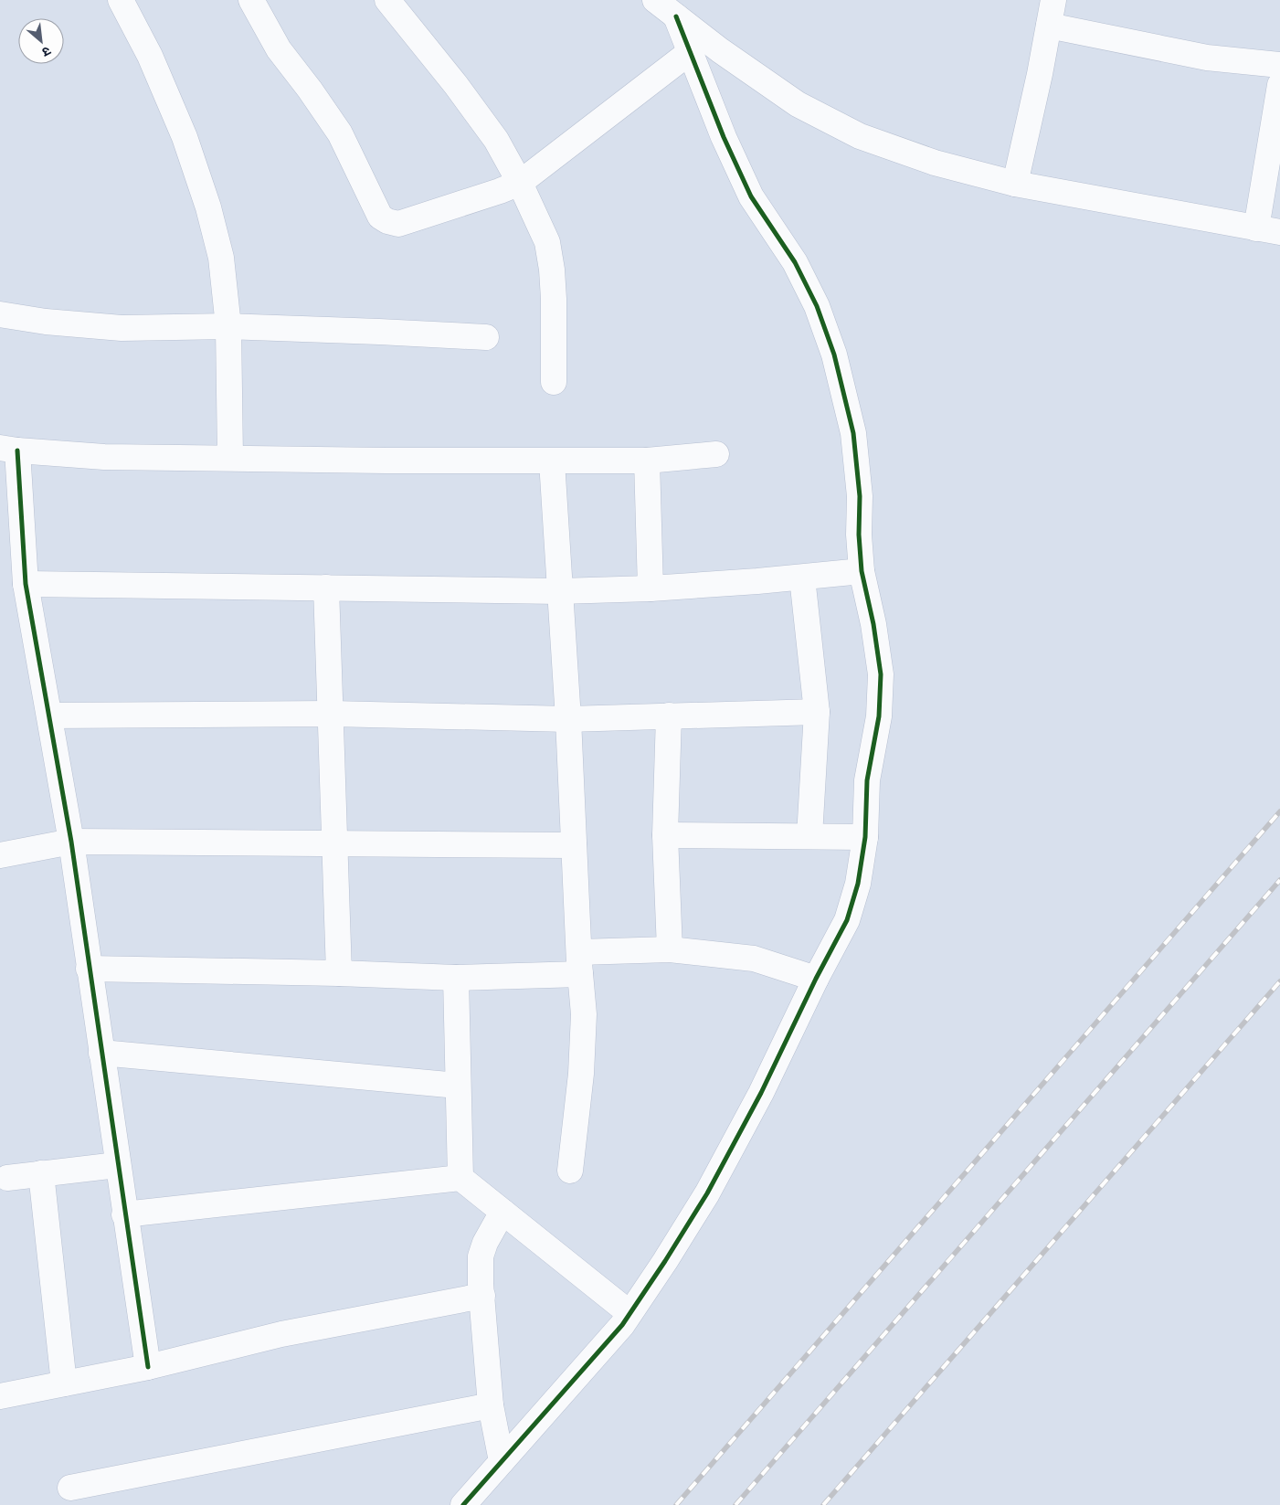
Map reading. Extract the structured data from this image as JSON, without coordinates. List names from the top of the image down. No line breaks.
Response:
{"north":"bottom right"}
